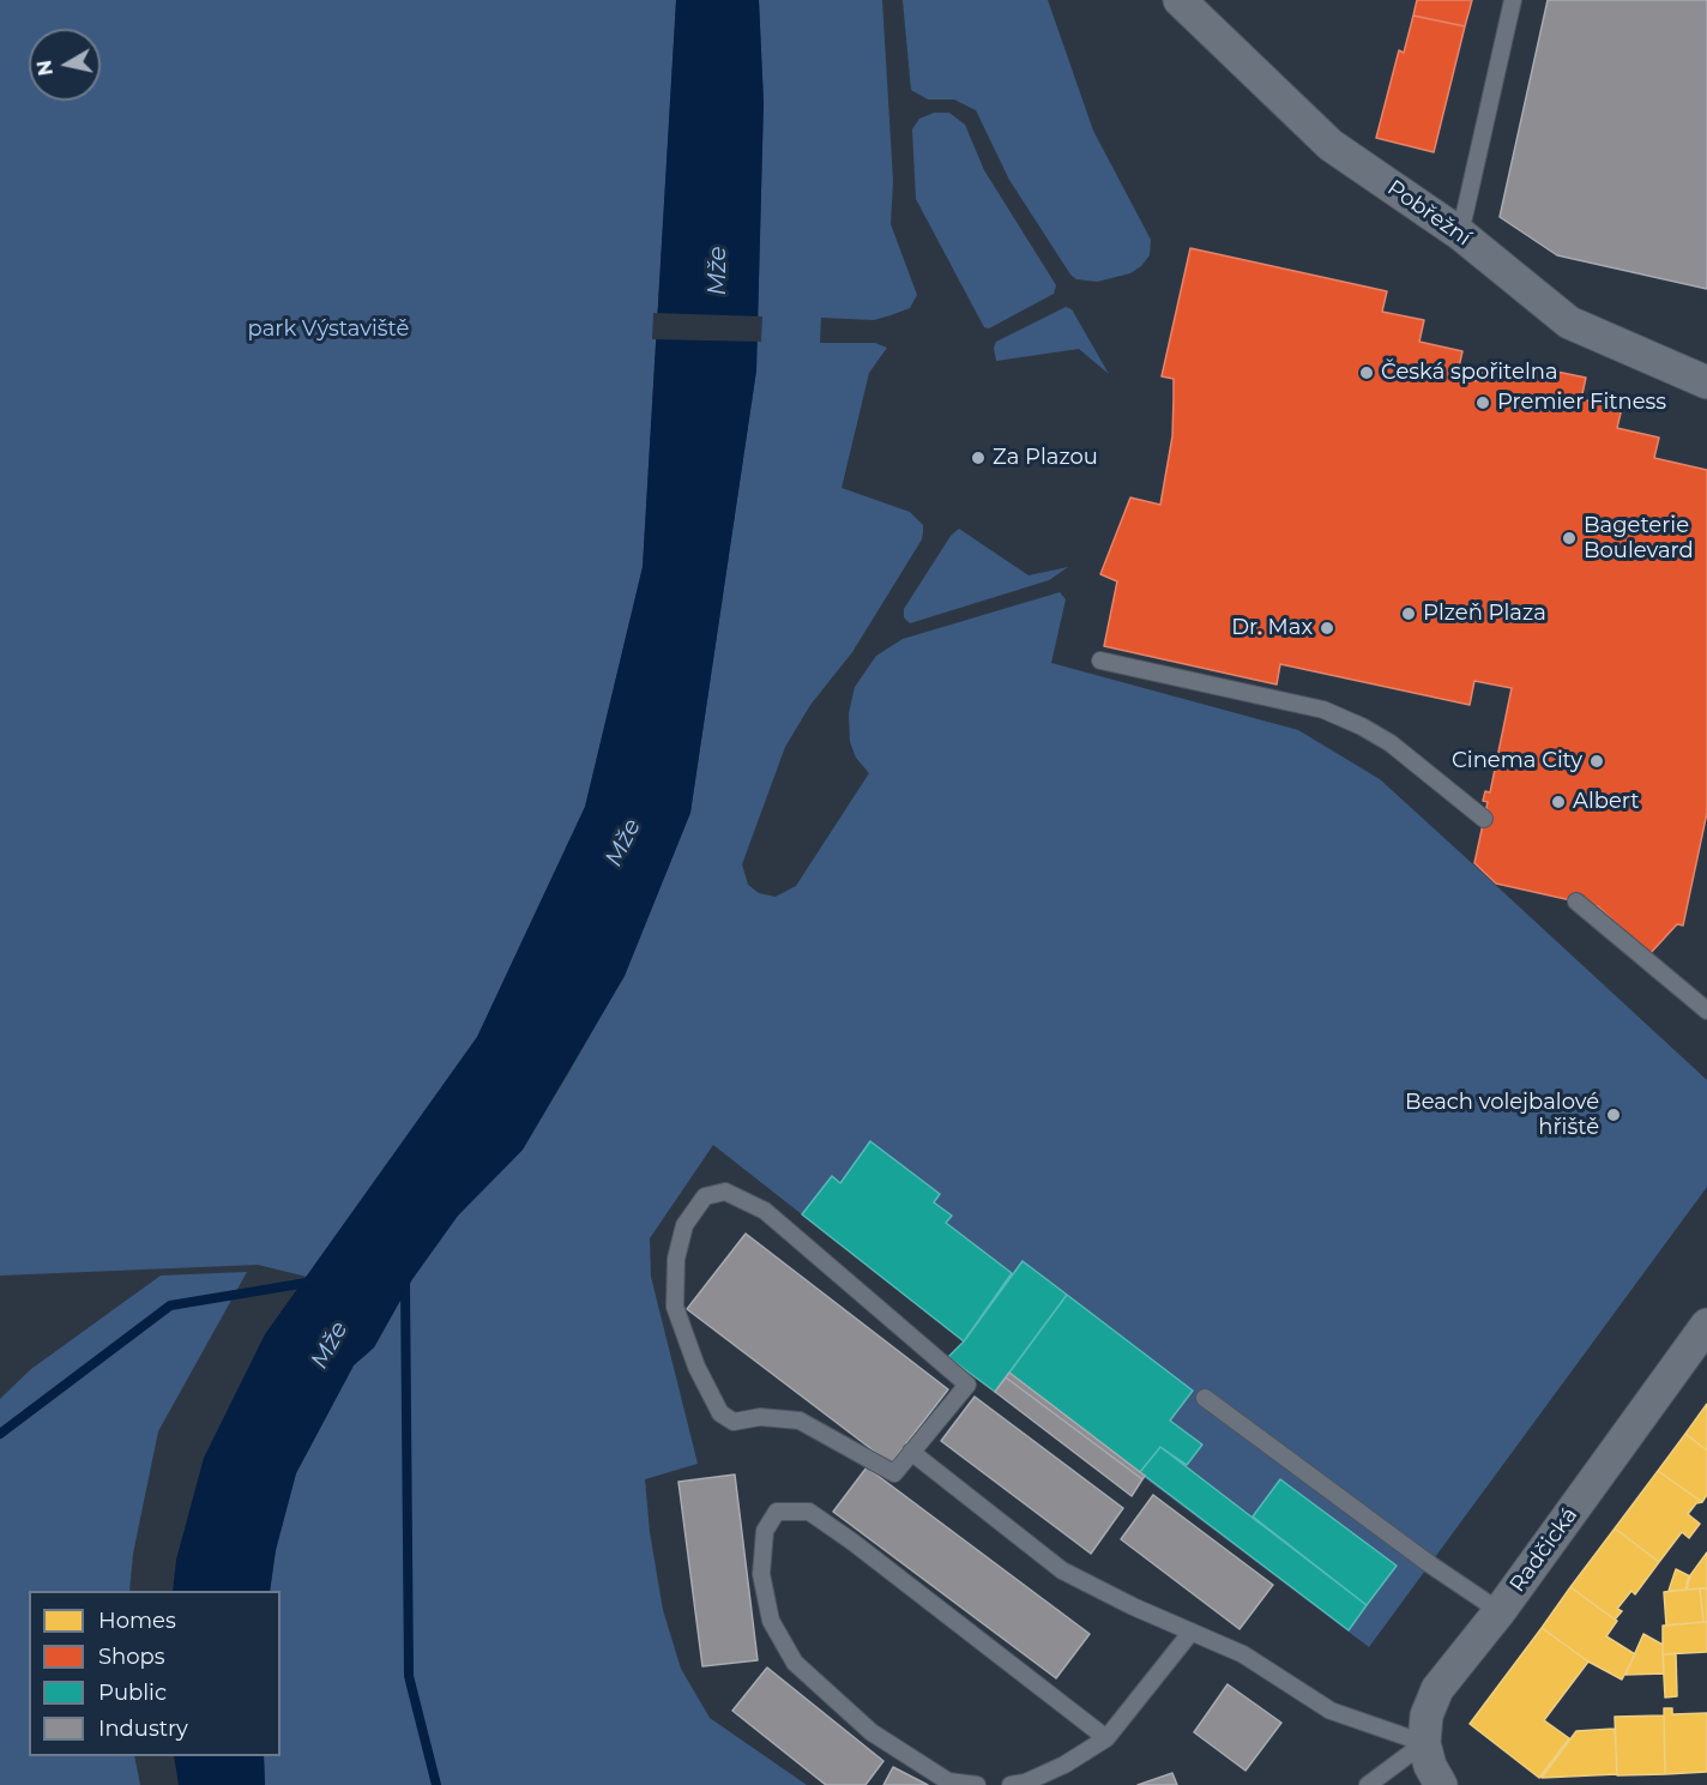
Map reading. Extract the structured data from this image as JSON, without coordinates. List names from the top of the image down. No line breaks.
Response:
{"streets":{"street":["Pobřežní","Radčická"]},"water":["Mže"],"parks":["park Výstaviště"],"places":["Česká spořitelna","Premier Fitness","Za Plazou","Bageterie Boulevard","Plzeň Plaza","Dr. Max","Cinema City","Albert","Beach volejbalové hřiště"],"legend":["Homes","Shops","Public","Industry"],"north":"left"}
